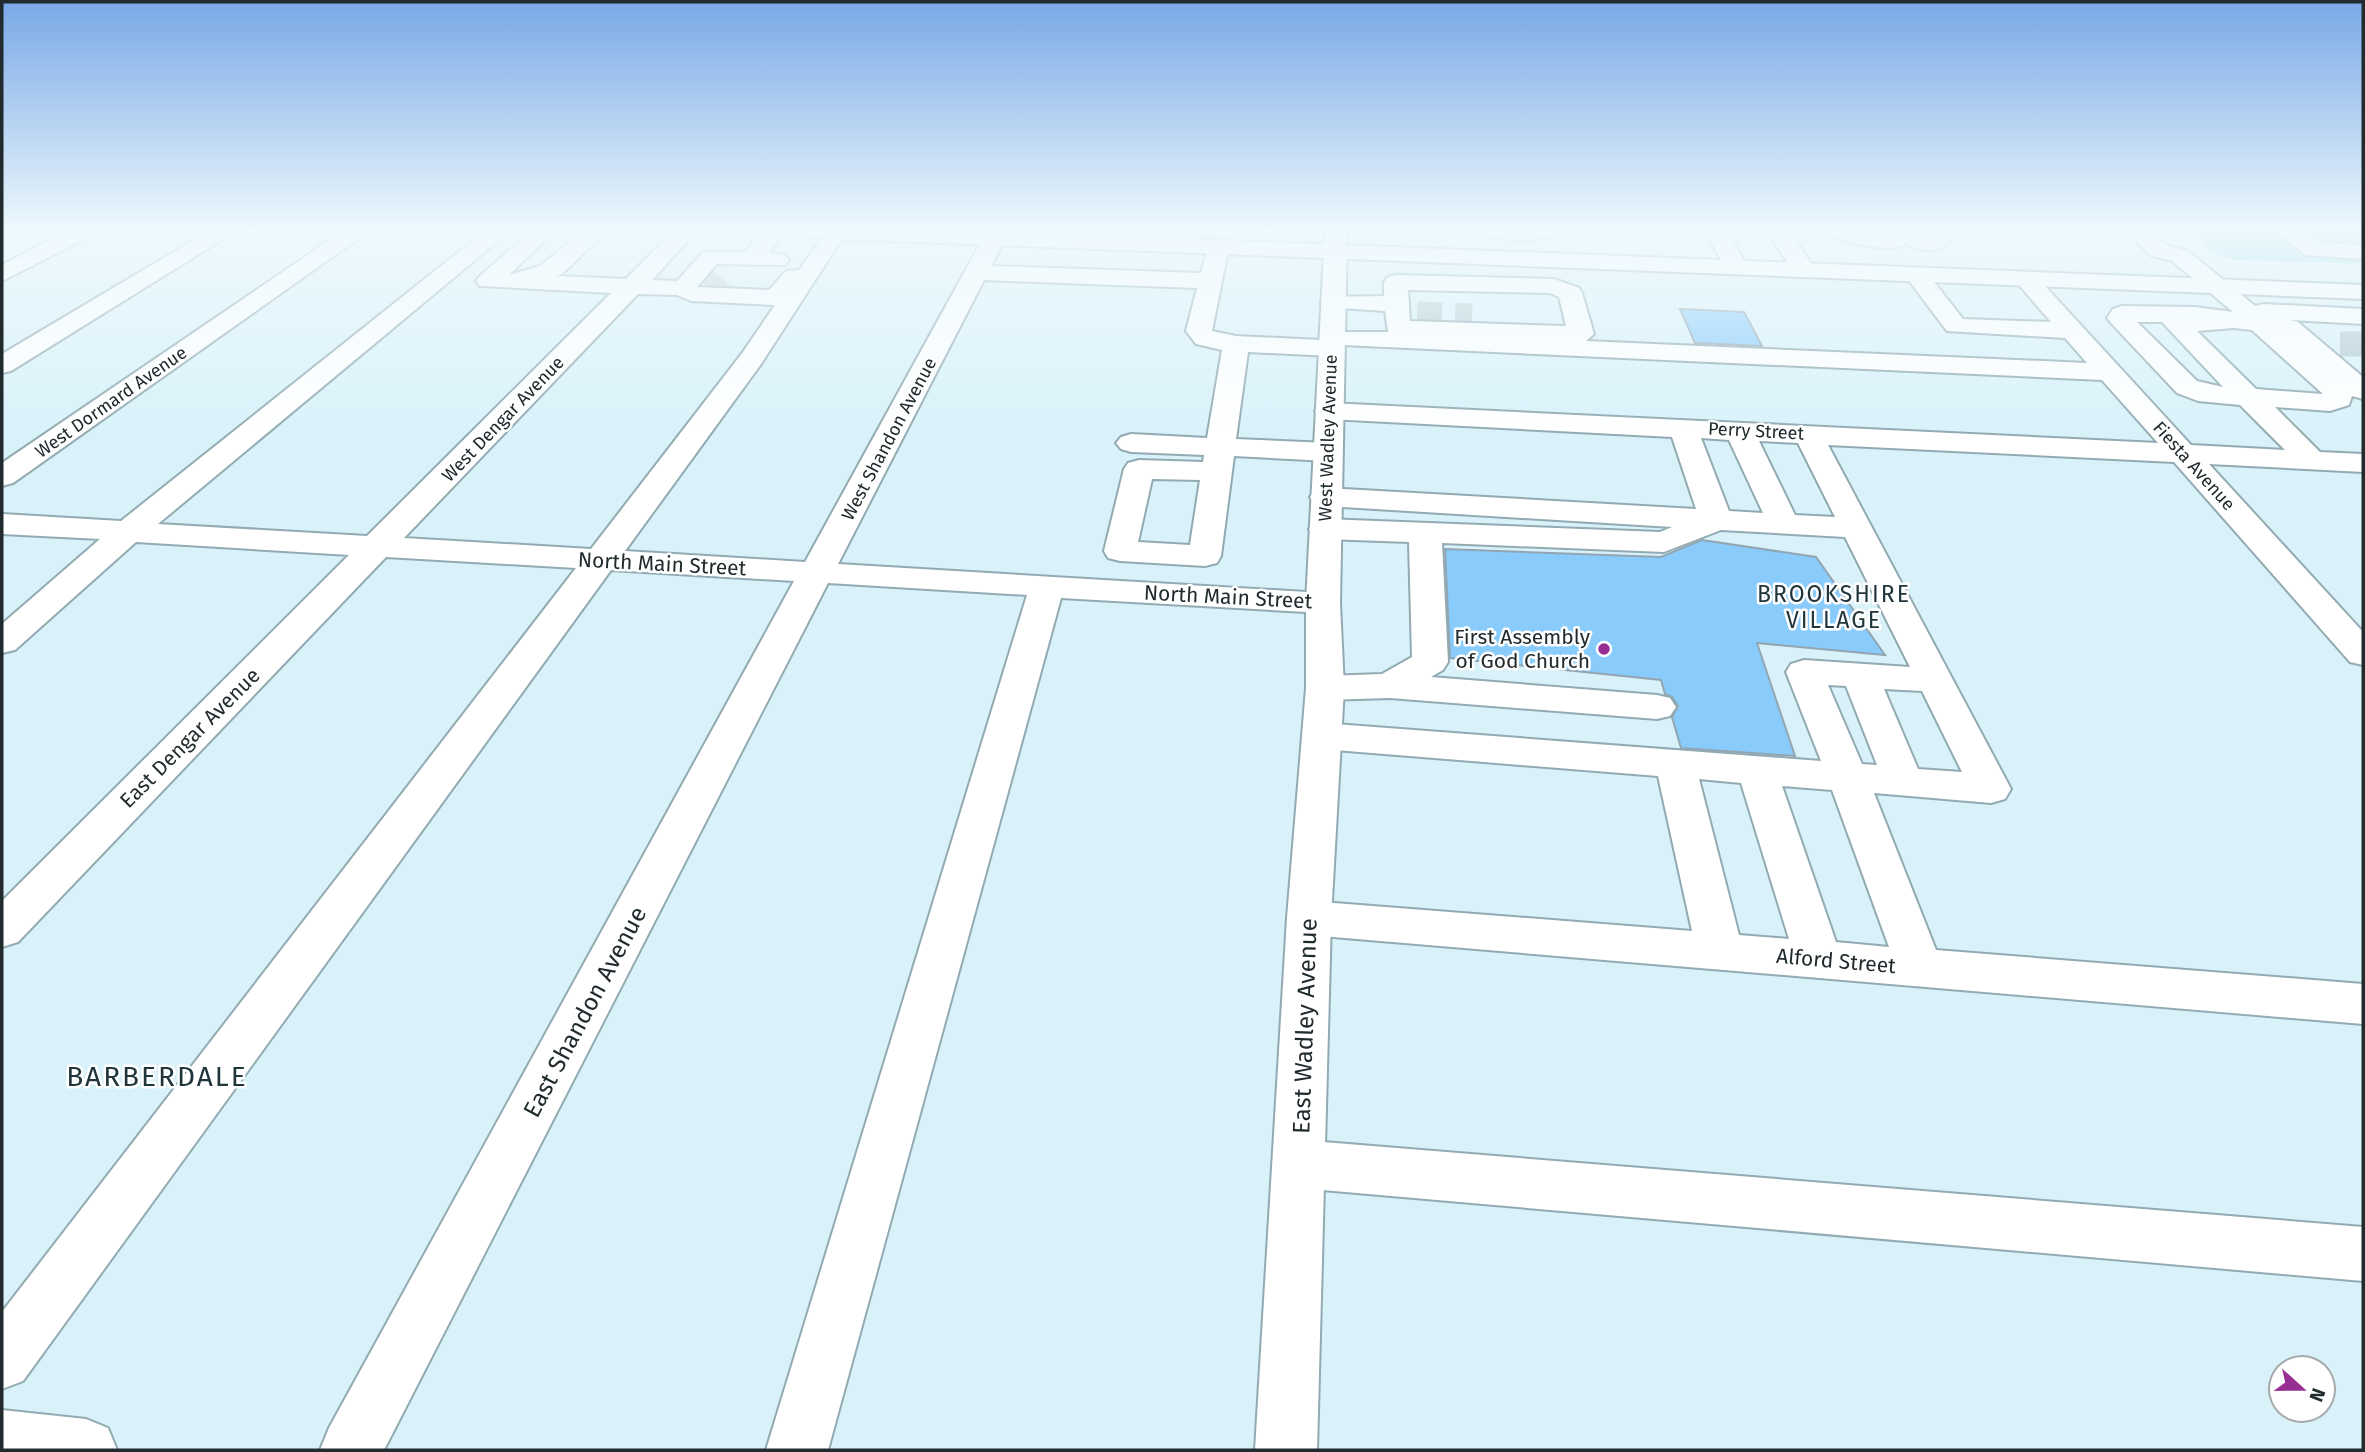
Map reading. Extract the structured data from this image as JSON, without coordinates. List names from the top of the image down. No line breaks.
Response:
{"streets":{"main road":["West Dormard Avenue","West Dengar Avenue","Perry Street","West Wadley Avenue","West Shandon Avenue","Fiesta Avenue","North Main Street","East Dengar Avenue","Alford Street","East Shandon Avenue","East Wadley Avenue"]},"crossings":[["West Dengar Avenue","North Main Street"],["West Dengar Avenue","East Dengar Avenue"],["Perry Street","West Wadley Avenue"],["Perry Street","Fiesta Avenue"],["West Wadley Avenue","North Main Street"],["West Wadley Avenue","East Wadley Avenue"],["West Shandon Avenue","North Main Street"],["West Shandon Avenue","East Shandon Avenue"],["North Main Street","East Dengar Avenue"],["North Main Street","East Shandon Avenue"],["North Main Street","East Wadley Avenue"],["Alford Street","East Wadley Avenue"]],"districts":["BROOKSHIRE VILLAGE","BARBERDALE"],"places":["First Assembly of God Church"],"north":"right"}
